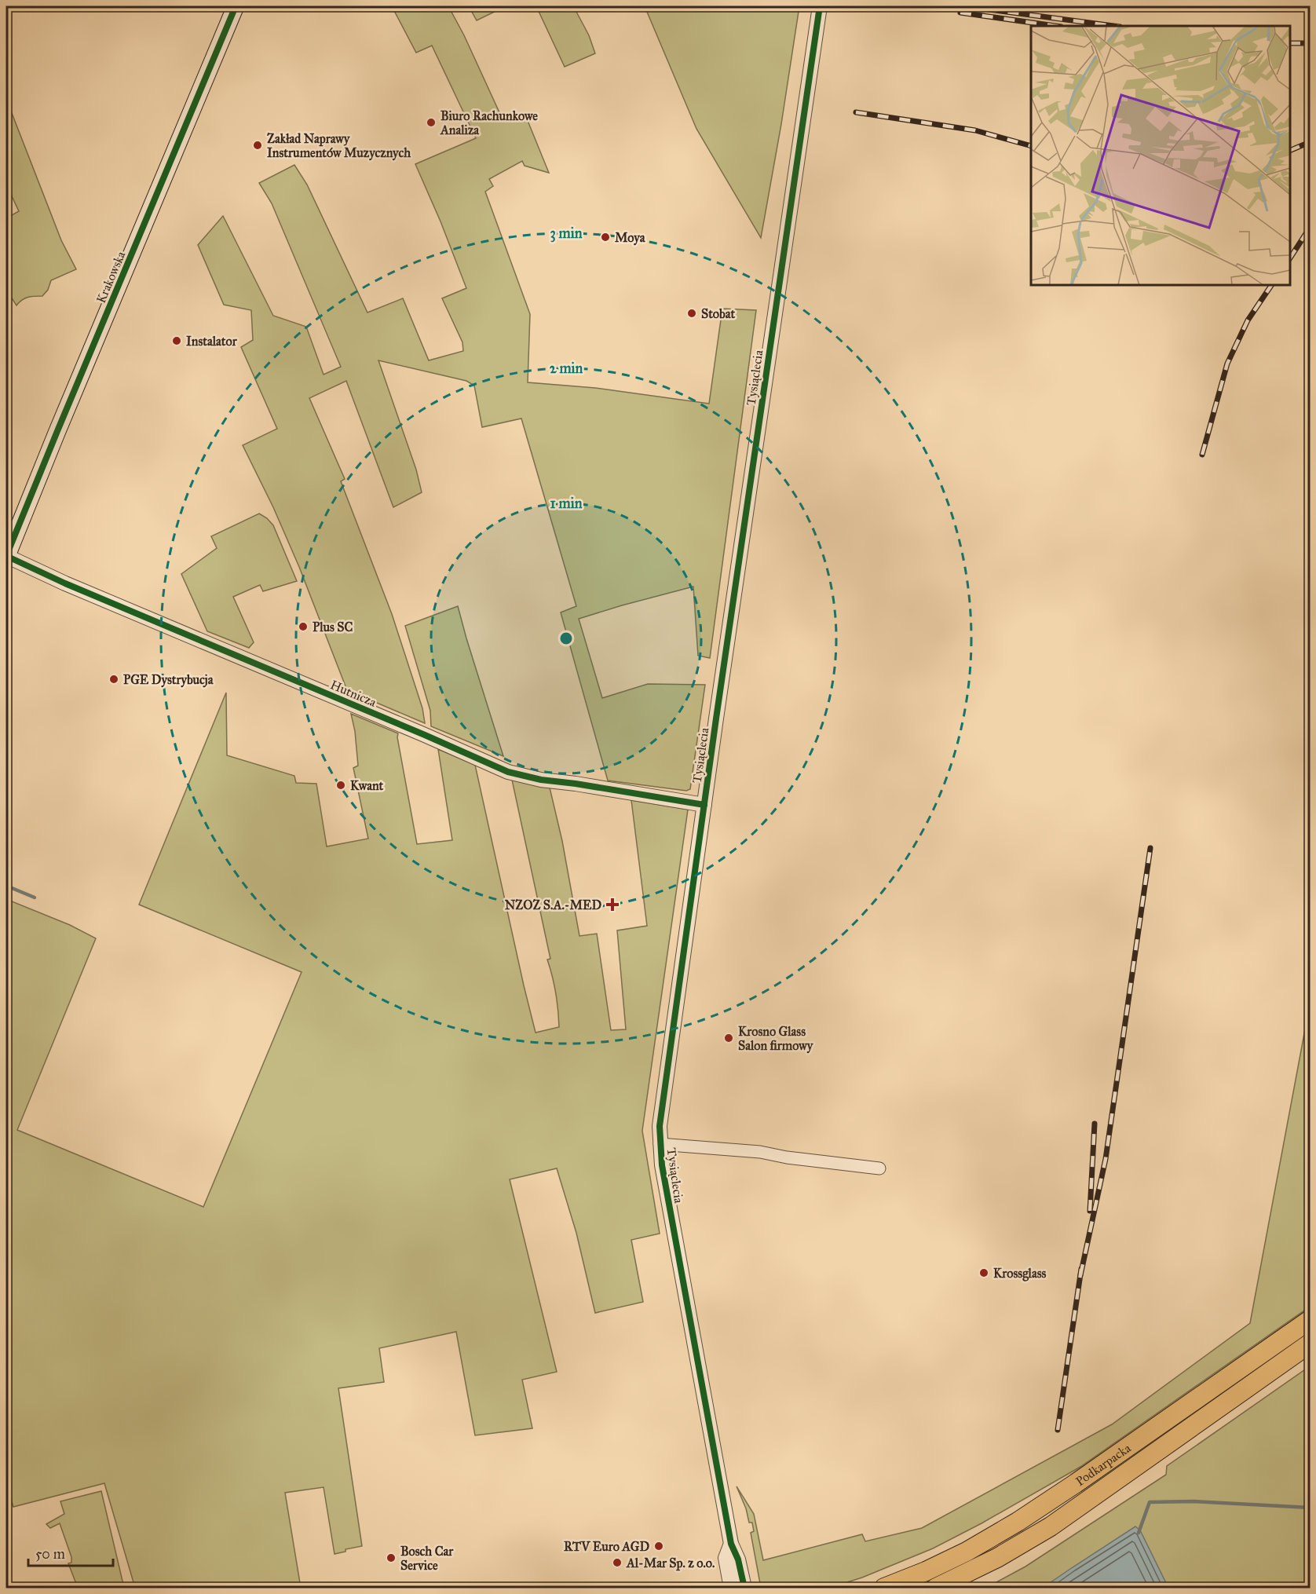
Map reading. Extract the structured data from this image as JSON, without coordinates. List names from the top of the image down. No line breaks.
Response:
{"streets":{"main road":["Krakowska","Podkarpacka"],"street":["Tysiąclecia","Hutnicza"]},"crossings":[["Krakowska","Hutnicza"],["Tysiąclecia","Hutnicza"]],"places":{"other":["Biuro Rachunkowe Analiza","Zakład Naprawy Instrumentów Muzycznych","Moya","Stobat","Instalator","Plus SC","PGE Dystrybucja","Kwant","Krosno Glass Salon firmowy","Krossglass","RTV Euro AGD","Bosch Car Service","Al-Mar Sp. z o.o."],"health":["NZOZ S.A.-MED"]},"scale_bar":"50 m","rings":["3 min","2 min","1 min"]}
